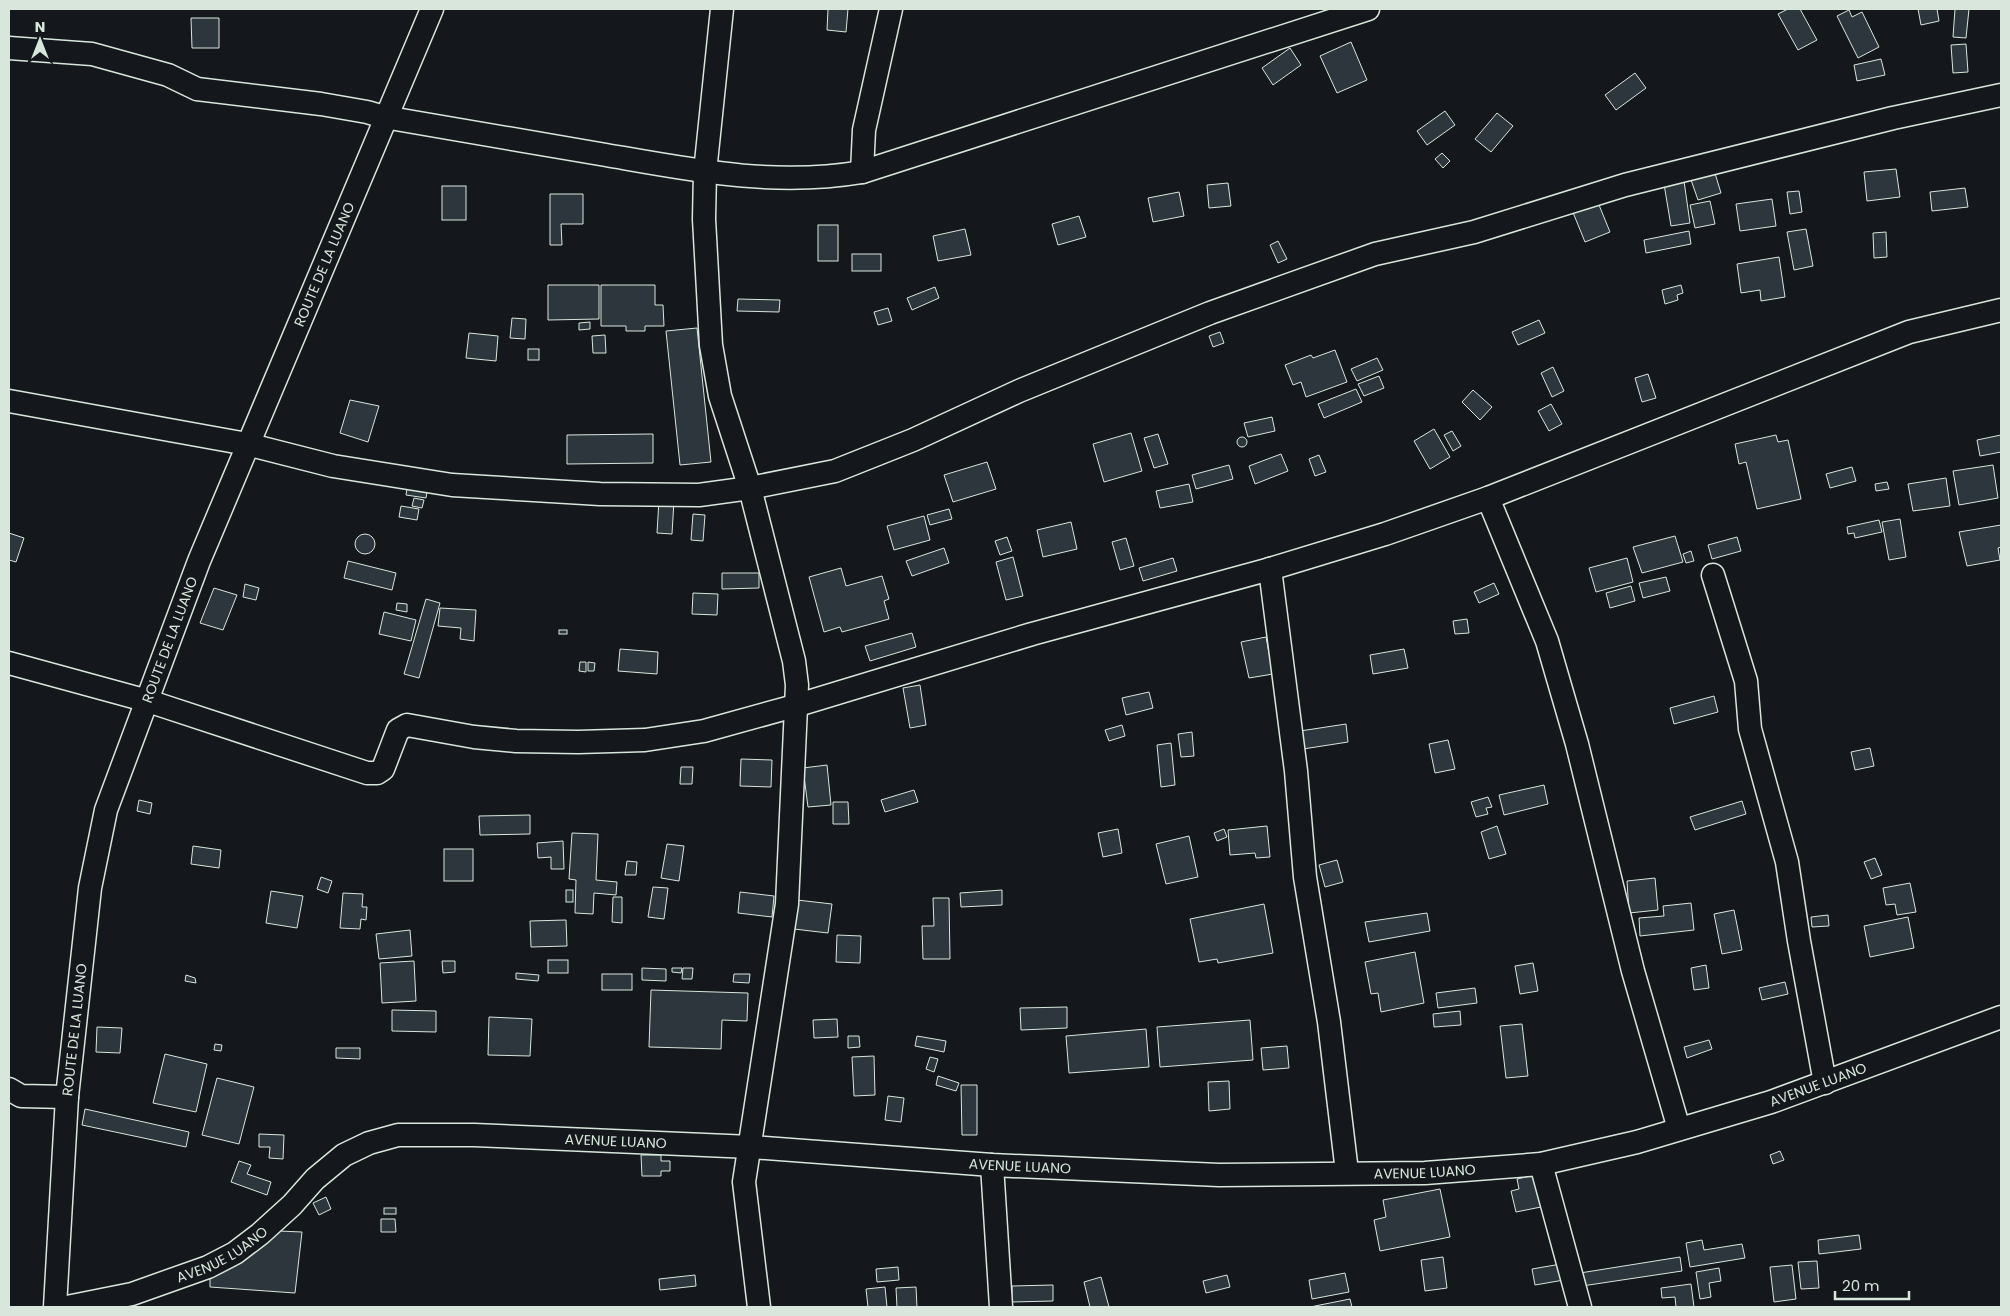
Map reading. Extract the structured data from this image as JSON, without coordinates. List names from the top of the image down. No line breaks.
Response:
{"streets":{"street":["ROUTE DE LA LUANO","AVENUE LUANO"]},"scale_bar":"20 m","north":"top"}
